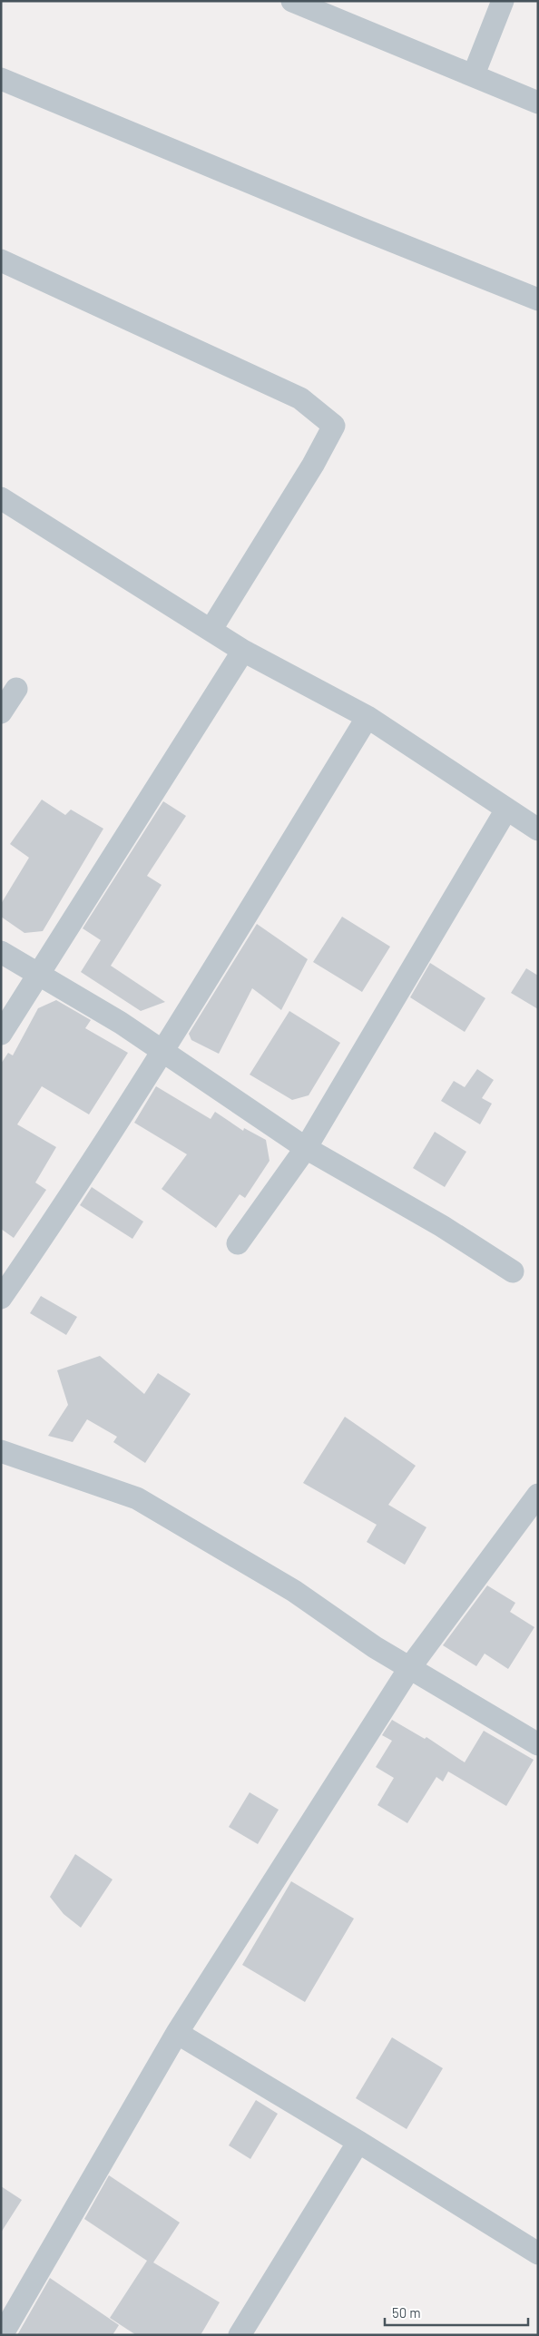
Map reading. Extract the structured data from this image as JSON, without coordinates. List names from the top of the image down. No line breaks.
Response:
{"scale_bar":"50 m"}
